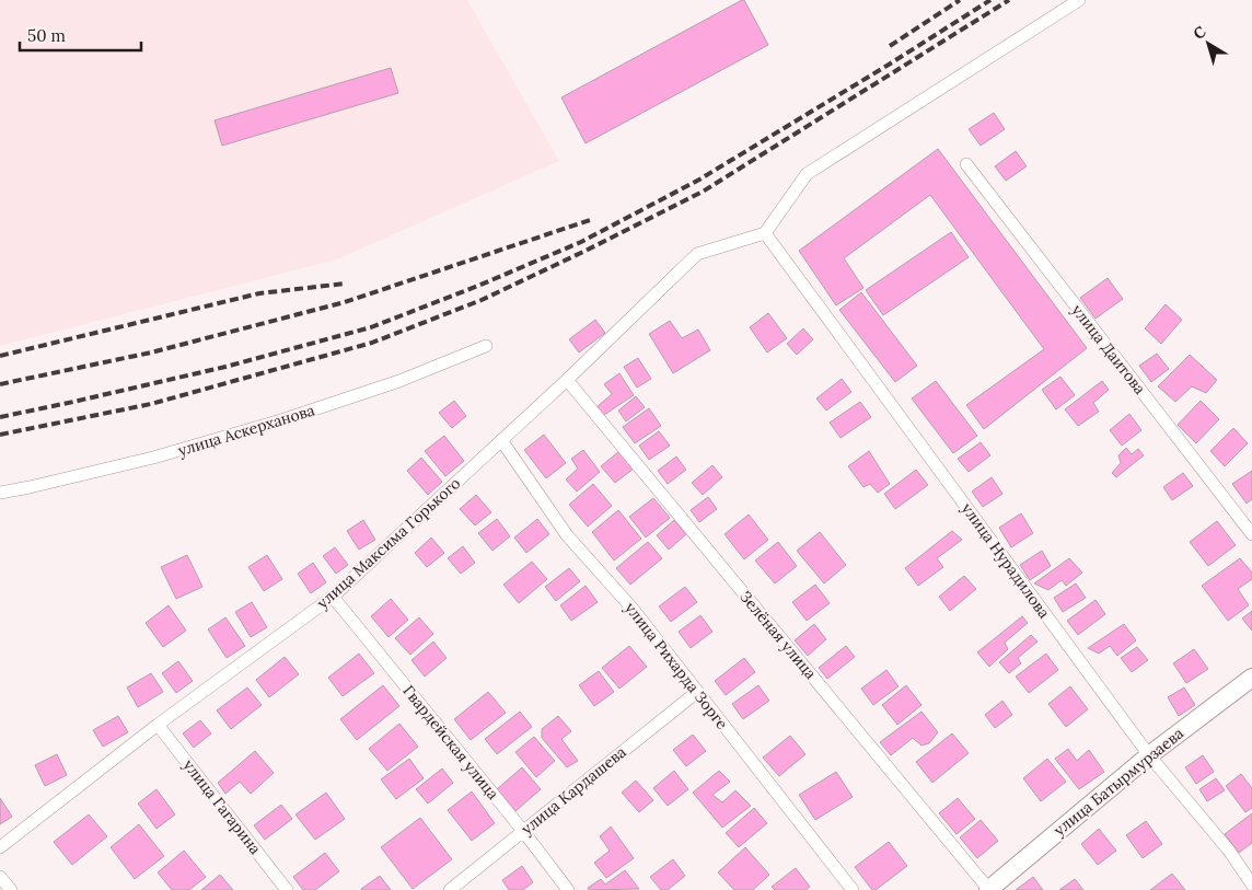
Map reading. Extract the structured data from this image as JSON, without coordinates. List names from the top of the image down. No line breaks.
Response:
{"streets":{"street":["улица Даитова","улица Аскерханова","улица Максима Горького","улица Нурадилова","Зелёная улица","улица Рихарда Зорге","Гвардейская улица","улица Батырмурзаева","улица Кардашева","улица Гагарина"]},"crossings":[["улица Максима Горького","улица Нурадилова"],["улица Максима Горького","Зелёная улица"],["улица Максима Горького","улица Рихарда Зорге"],["улица Максима Горького","Гвардейская улица"],["улица Максима Горького","улица Гагарина"],["улица Нурадилова","улица Батырмурзаева"],["Зелёная улица","улица Батырмурзаева"],["улица Рихарда Зорге","улица Кардашева"],["Гвардейская улица","улица Кардашева"]],"scale_bar":"50 m","north":"top left"}
